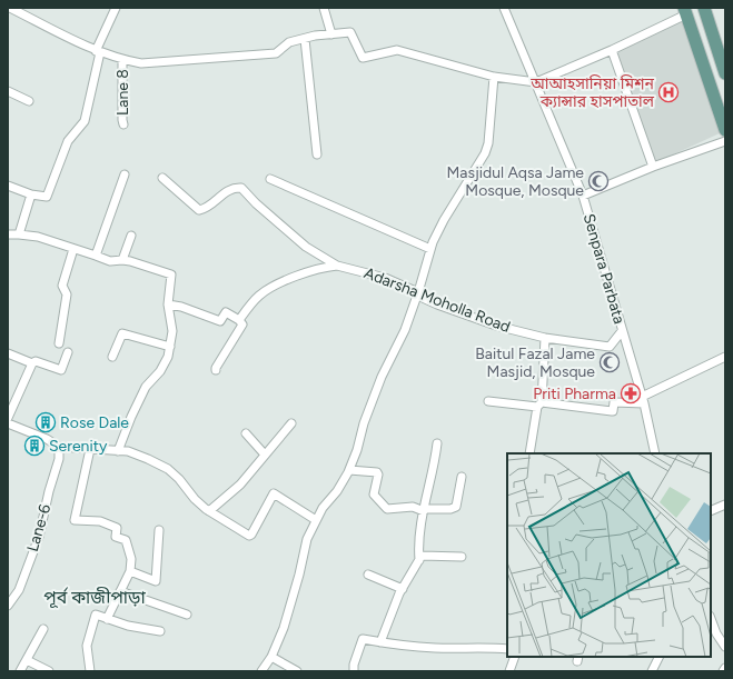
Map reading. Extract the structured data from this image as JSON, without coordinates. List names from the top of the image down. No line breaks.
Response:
{"streets":{"street":["Lane 8","Senpara Parbata","Adarsha Moholla Road","Lane-6"]},"crossings":[["Senpara Parbata","Adarsha Moholla Road"]],"districts":["পূর্ব কাজীপাড়া"],"places":{"hospital":["আআহসানিয়া মিশন ক্যান্সার হাসপাতাল"],"mosque":["Masjidul Aqsa Jame Mosque, Mosque","Baitul Fazal Jame Masjid, Mosque"],"pharmacy":["Priti Pharma"],"building":["Rose Dale","Serenity"]}}
